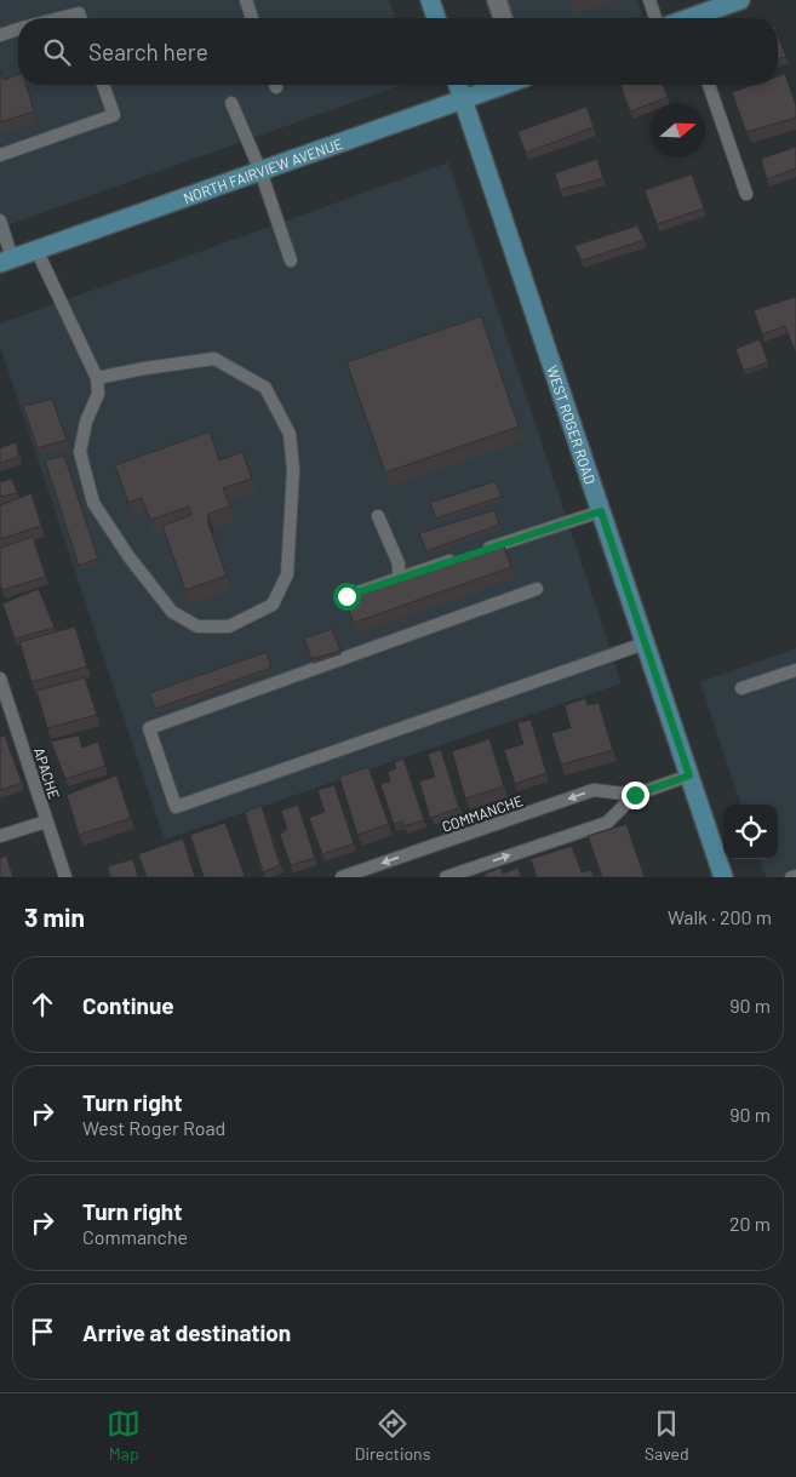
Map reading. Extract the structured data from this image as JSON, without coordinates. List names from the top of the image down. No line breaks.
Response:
{"streets":{"street":["NORTH FAIRVIEW AVENUE","WEST ROGER ROAD"],"lane":["APACHE","COMMANCHE"]},"crossings":[["NORTH FAIRVIEW AVENUE","WEST ROGER ROAD"],["WEST ROGER ROAD","COMMANCHE"]],"north":"right","page":{"search":"Search here","heading":["3 min","Walk · 200 m"],"list":[["Continue","90 m"],["Turn right","West Roger Road","90 m"],["Turn right","Commanche","20 m"],"Arrive at destination"],"nav":["Map","Directions","Saved"]}}
